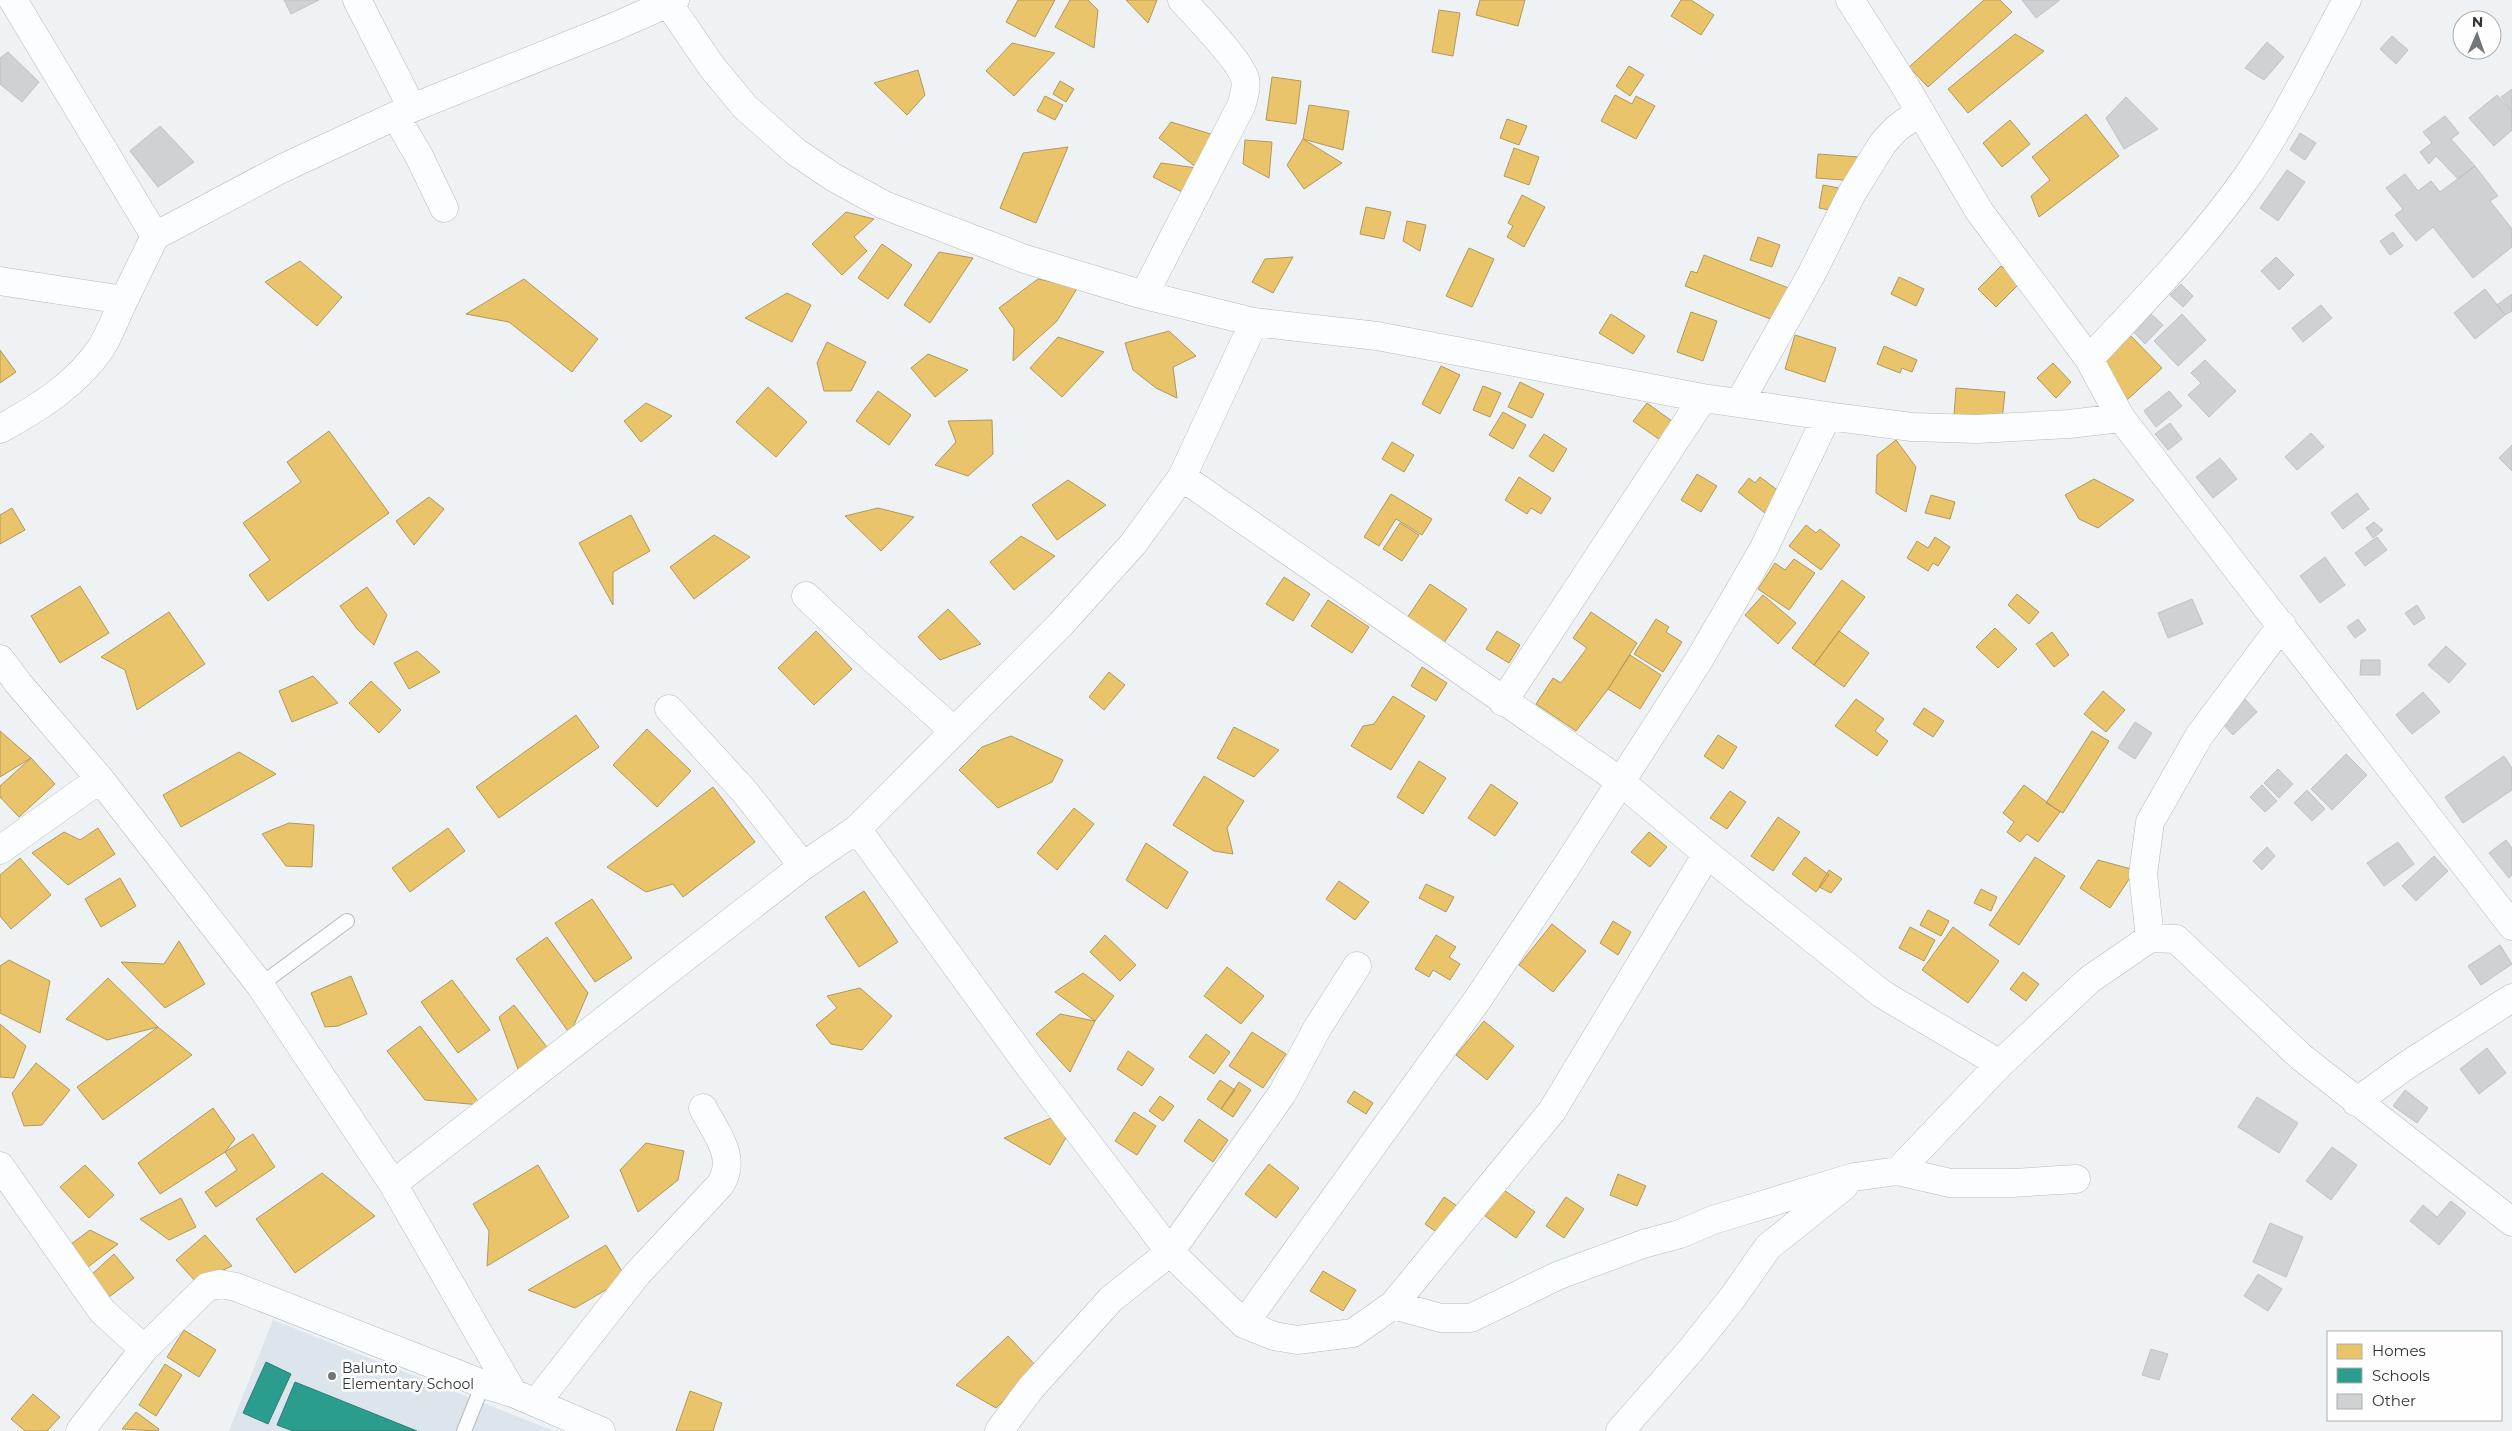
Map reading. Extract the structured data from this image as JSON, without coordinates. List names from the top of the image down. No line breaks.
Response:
{"places":["Balunto Elementary School"],"legend":["Homes","Schools","Other"],"north":"top"}
